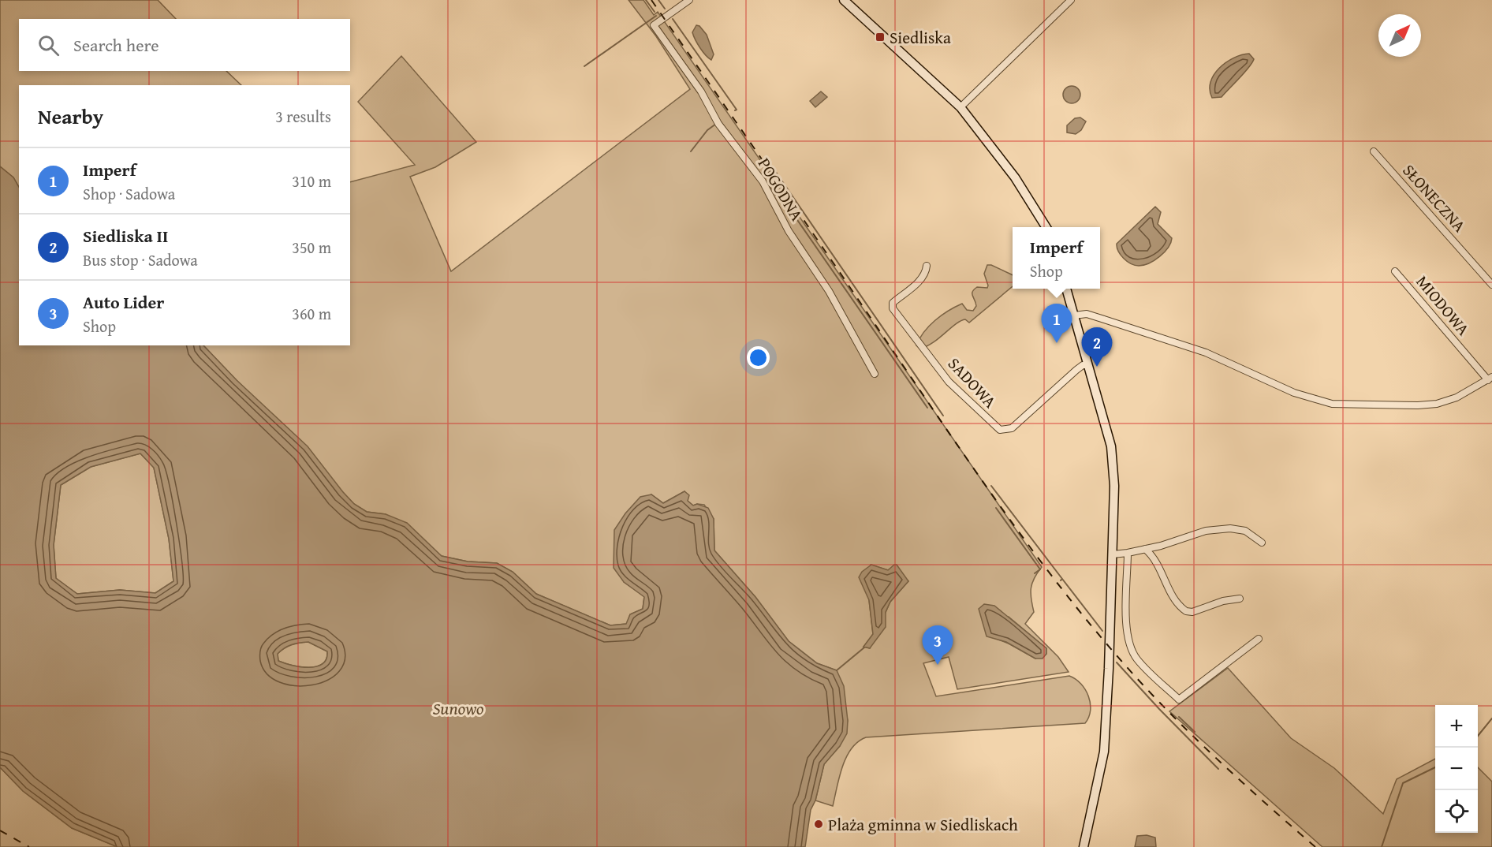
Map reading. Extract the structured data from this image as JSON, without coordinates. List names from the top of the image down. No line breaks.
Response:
{"streets":{"street":["POGODNA","SŁONECZNA","MIODOWA","SADOWA"]},"water":["Sunowo"],"places":{"transit":["Siedliska"],"other":["Plaża gminna w Siedliskach"]},"north":"top right","page":{"search":"Search here","heading":["Nearby","3 results"],"list":[{"mark":"1","name":"Imperf","note":"Shop · Sadowa","value":"310 m"},{"mark":"2","name":"Siedliska II","note":"Bus stop · Sadowa","value":"350 m"},{"mark":"3","name":"Auto Lider","note":"Shop","value":"360 m"}],"popup":["Imperf","Shop"],"pins":["1","2","3"],"map_buttons":["+","−"]}}
